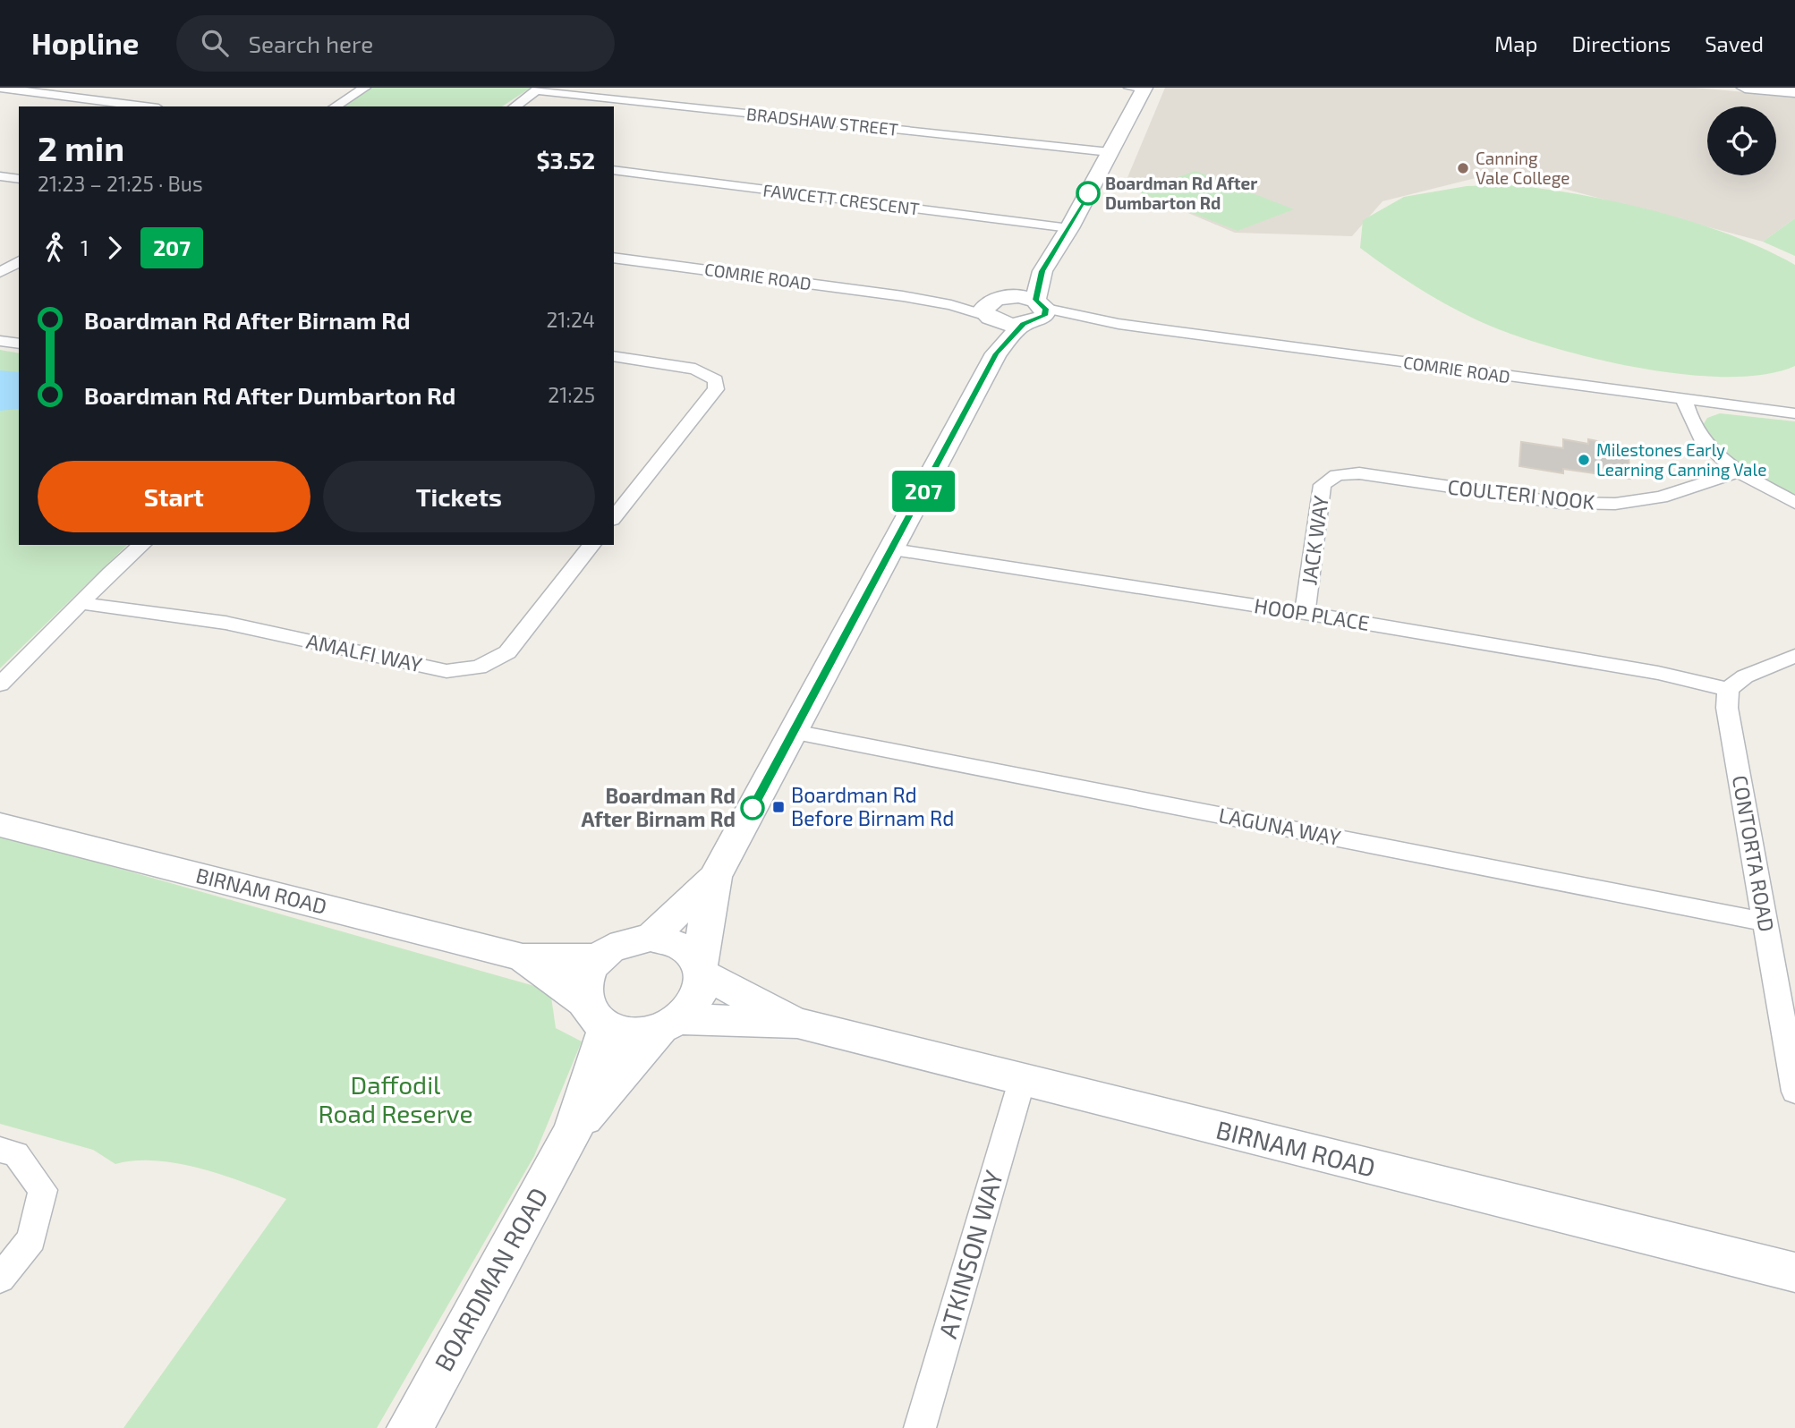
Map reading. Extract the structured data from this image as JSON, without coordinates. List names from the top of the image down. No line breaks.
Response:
{"streets":{"street":["BRADSHAW STREET","FAWCETT CRESCENT","COMRIE ROAD","COULTERI NOOK","JACK WAY","HOOP PLACE","AMALFI WAY","LAGUNA WAY","CONTORTA ROAD","BIRNAM ROAD","ATKINSON WAY","BOARDMAN ROAD"]},"crossings":[["BRADSHAW STREET","BOARDMAN ROAD"],["FAWCETT CRESCENT","BOARDMAN ROAD"],["COMRIE ROAD","BOARDMAN ROAD"],["COULTERI NOOK","JACK WAY"],["JACK WAY","HOOP PLACE"],["HOOP PLACE","CONTORTA ROAD"],["HOOP PLACE","BOARDMAN ROAD"],["LAGUNA WAY","CONTORTA ROAD"],["LAGUNA WAY","BOARDMAN ROAD"],["BIRNAM ROAD","ATKINSON WAY"],["BIRNAM ROAD","BOARDMAN ROAD"]],"parks":["Daffodil Road Reserve"],"places":{"other":["Canning Vale College","Boardman Rd After Dumbarton Rd","Milestones Early Learning Canning Vale","Boardman Rd After Birnam Rd"],"transit":["Boardman Rd Before Birnam Rd"]},"lines":["bus line 207"],"page":{"header":"Hopline","search":"Search here","nav":["Map","Directions","Saved"],"on_map":"207","heading":["2 min","21:23 – 21:25 · Bus","$3.52"],"legs":["1","207"],"list":[{"name":"Boardman Rd After Birnam Rd","value":"21:24"},{"name":"Boardman Rd After Dumbarton Rd","value":"21:25"}],"buttons":["Start","Tickets"]}}
